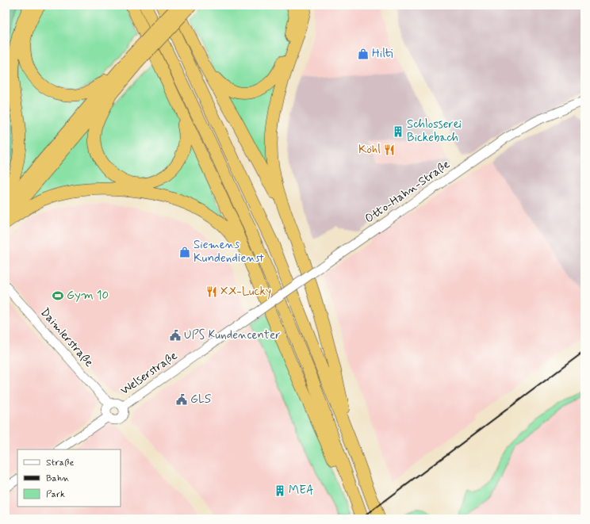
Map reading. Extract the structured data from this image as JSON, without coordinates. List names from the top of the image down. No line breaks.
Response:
{"streets":{"street":["Otto-Hahn-Straße","Daimlerstraße","Welserstraße"]},"crossings":[["Otto-Hahn-Straße","Welserstraße"],["Daimlerstraße","Welserstraße"]],"places":{"shop":["Hilti","Siemens Kundendienst"],"building":["Schlosserei Bickebach","MEA"],"restaurant":["Köhl","XX-Lucky"],"sports":["Gym 10"],"public building":["UPS Kundencenter","GLS"]},"legend":["Straße","Bahn","Park"]}
